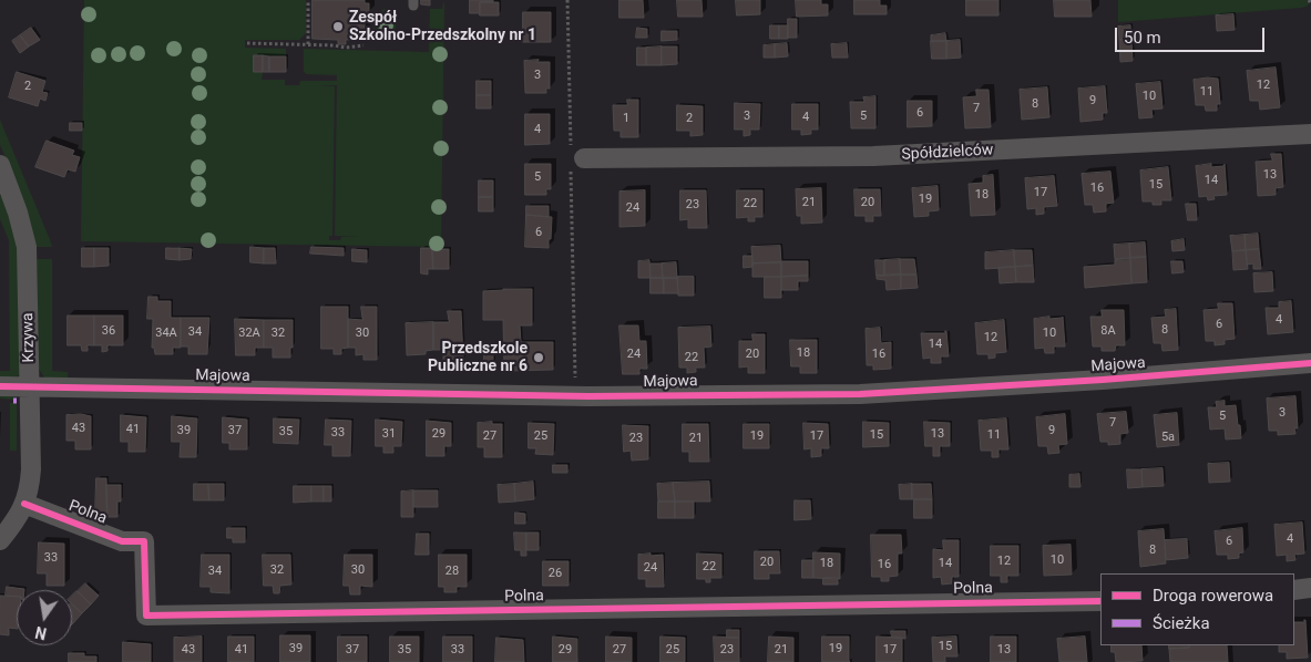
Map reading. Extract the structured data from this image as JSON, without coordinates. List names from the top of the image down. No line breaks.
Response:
{"streets":{"street":["Spółdzielców","Krzywa","Majowa","Polna"]},"crossings":[["Krzywa","Majowa"],["Krzywa","Polna"]],"places":["Zespół Szkolno-Przedszkolny nr 1","Przedszkole Publiczne nr 6"],"house_numbers":["3","12","2","11","10","9","8","7","6","3","5","4","1","2","4","13","5","14","15","16","17","18","19","21","20","22","23","24","6","4","6","8","36","8A","34","34A","32A","32","30","10","12","14","18","24","20","16","22","3","5","7","43","41","39","37","9","35","33","31","29","13","15","11","27","25","19","17","5a","23","21","4","6","8","33","10","12","20","18","14","16","22","24","32","30","34","28","26","15","39","19","43","41","37","35","33","29","27","25","23","21","17","13"],"legend":["Droga rowerowa","Ścieżka"],"scale_bar":"50 m","north":"bottom"}
